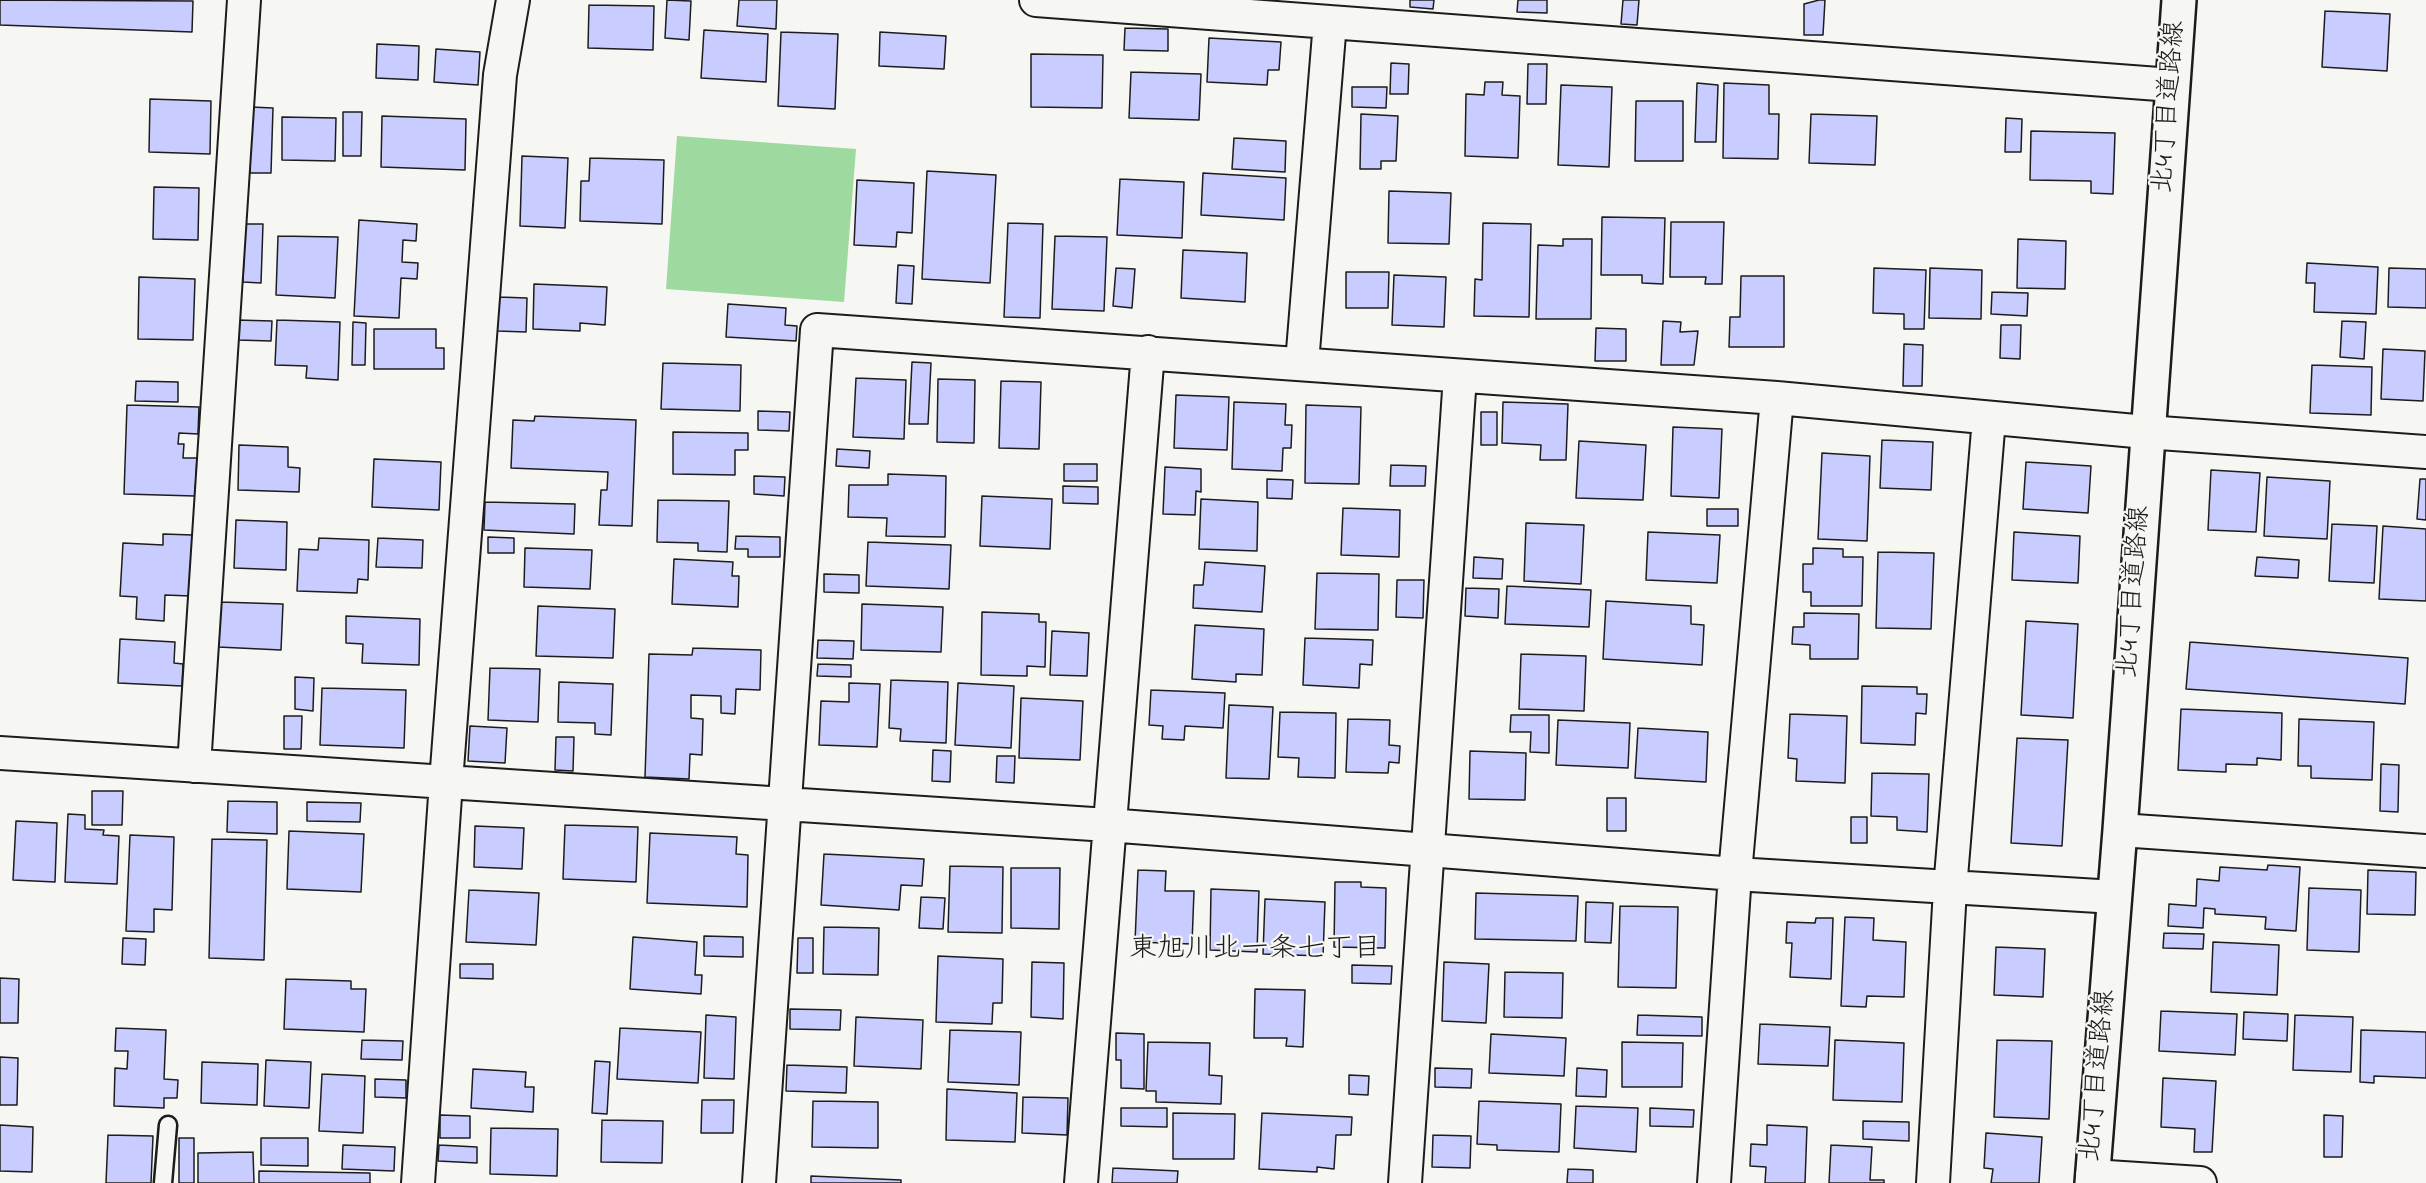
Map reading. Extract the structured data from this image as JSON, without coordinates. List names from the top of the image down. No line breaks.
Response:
{"streets":{"street":["北4丁目道路線"]},"districts":["東旭川北一条七丁目"]}
